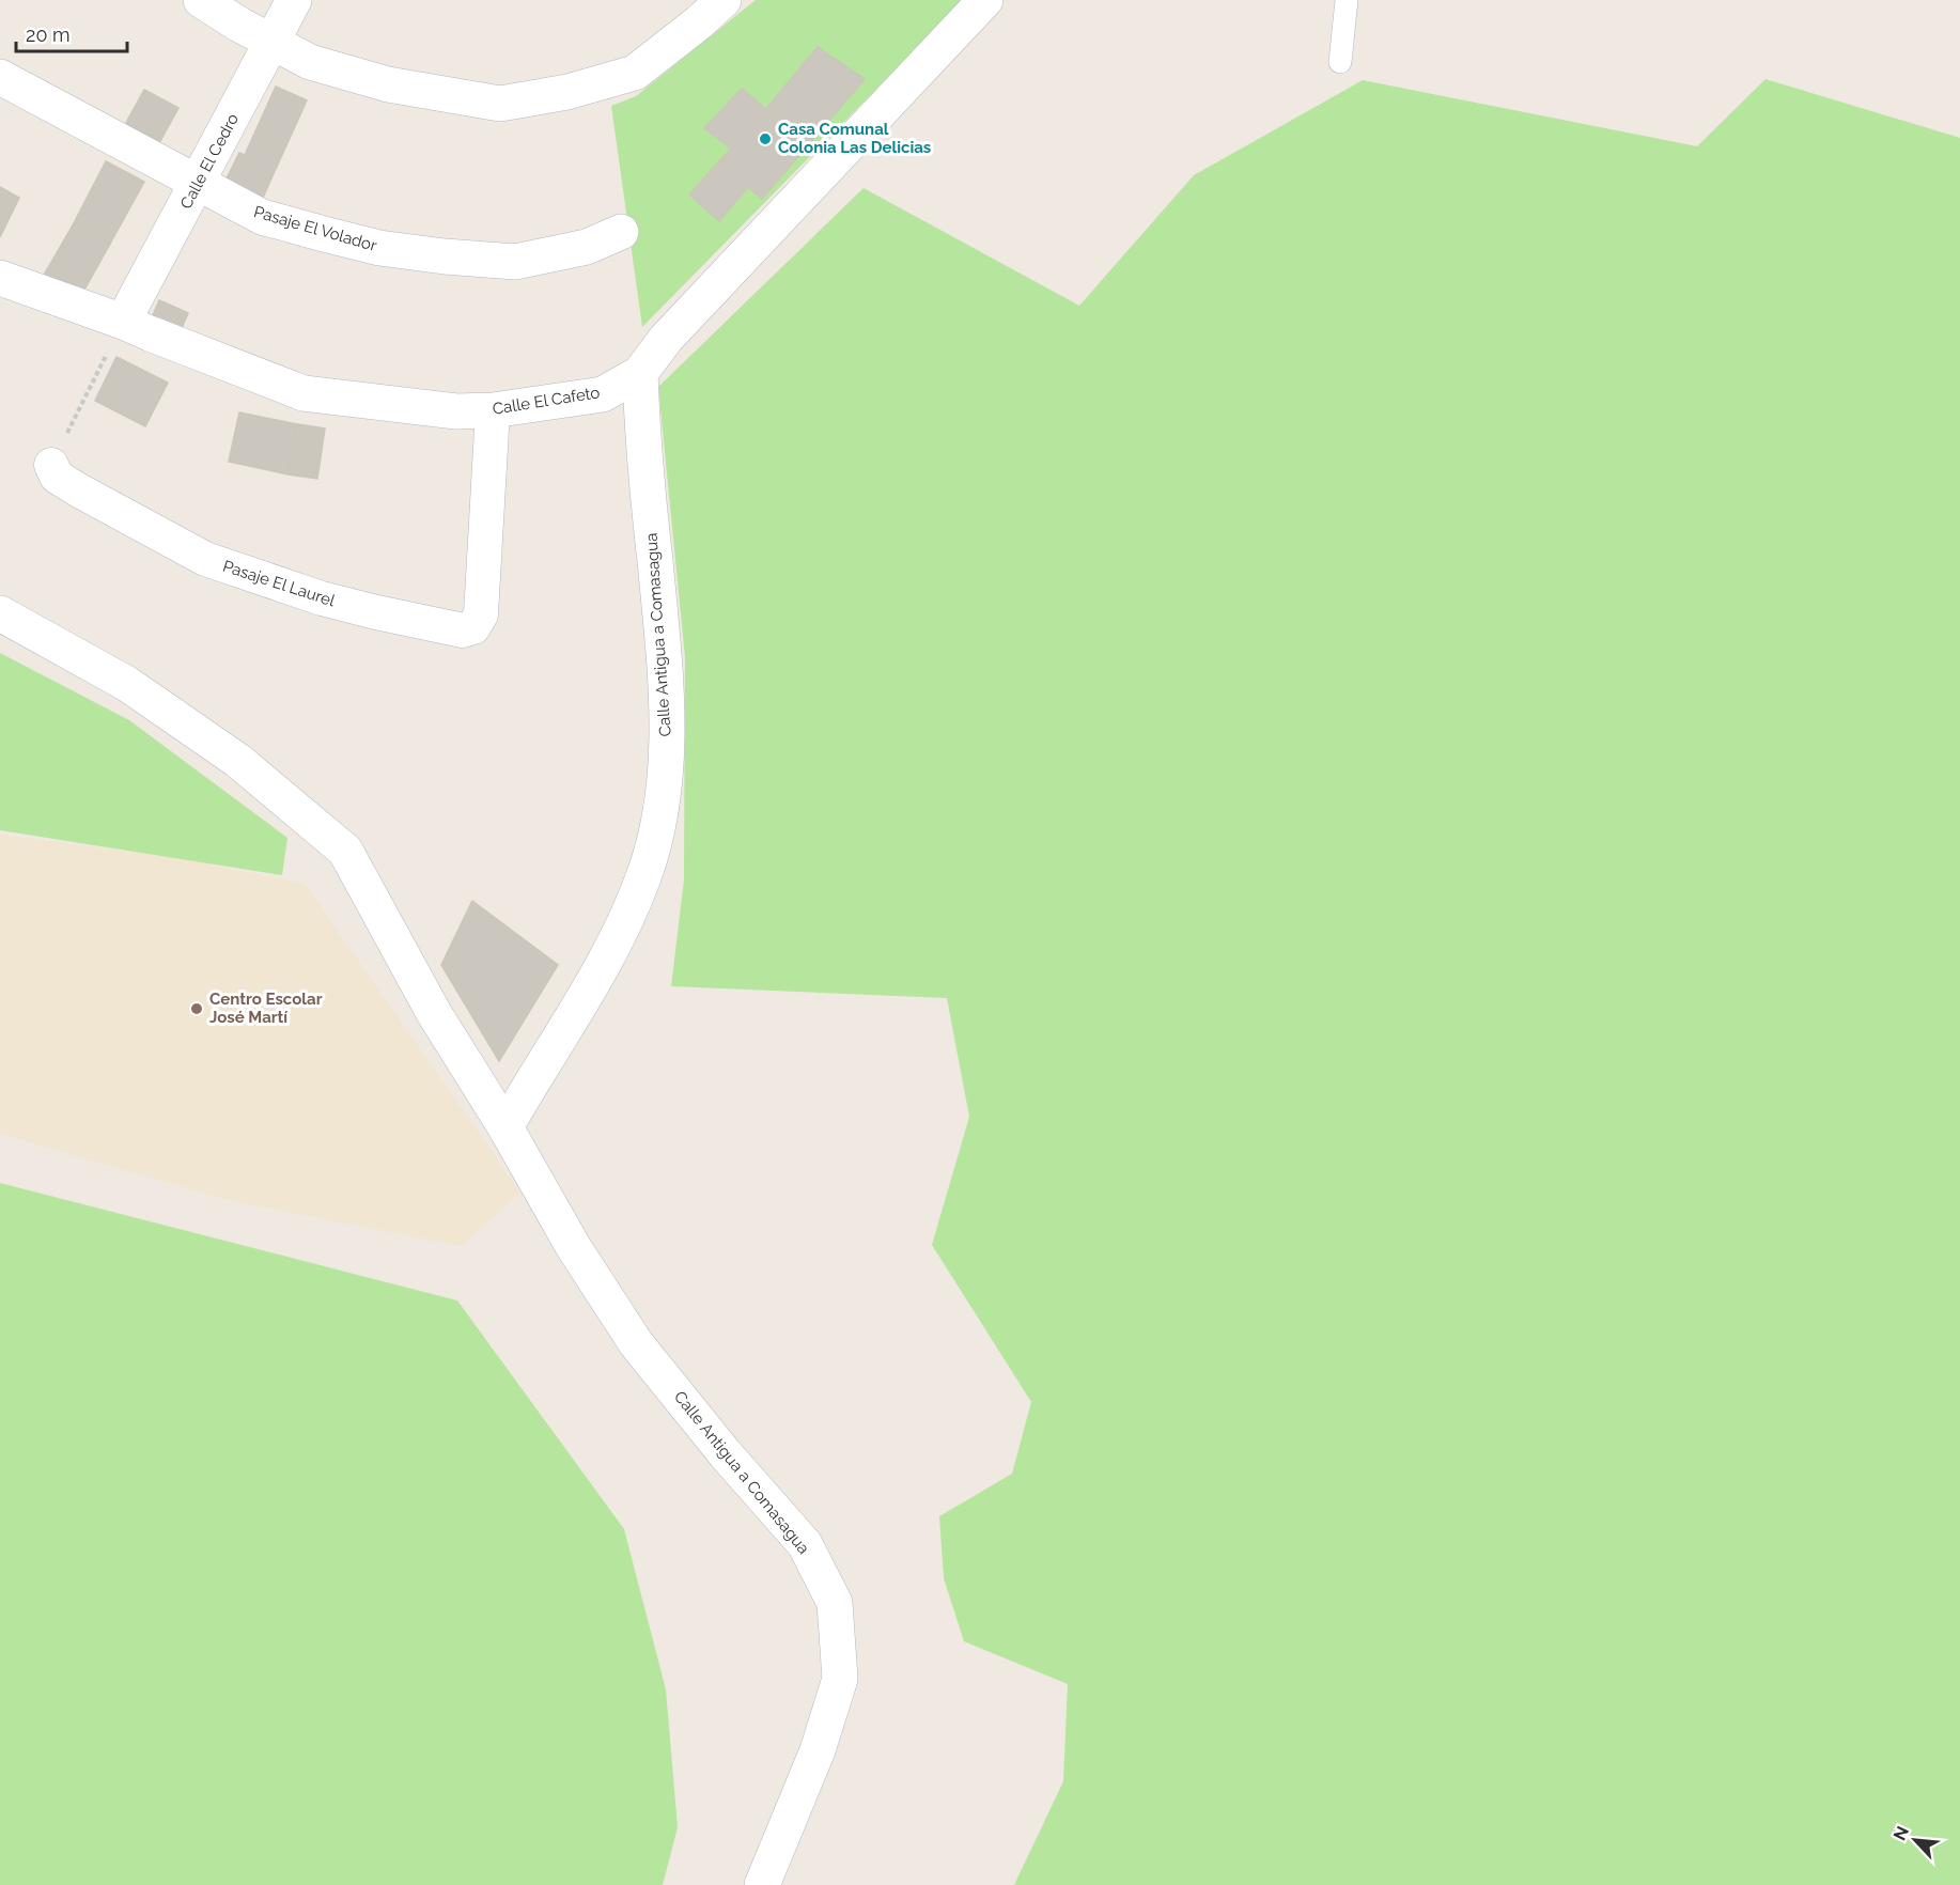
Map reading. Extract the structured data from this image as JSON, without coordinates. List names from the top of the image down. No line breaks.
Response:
{"streets":{"street":["Calle El Cedro","Pasaje El Volador","Calle El Cafeto","Pasaje El Laurel","Calle Antigua a Comasagua"]},"crossings":[["Calle El Cedro","Pasaje El Volador"],["Calle El Cedro","Calle El Cafeto"],["Calle El Cafeto","Pasaje El Laurel"],["Calle El Cafeto","Calle Antigua a Comasagua"]],"places":["Casa Comunal Colonia Las Delicias","Centro Escolar José Martí"],"scale_bar":"20 m","north":"top left"}
